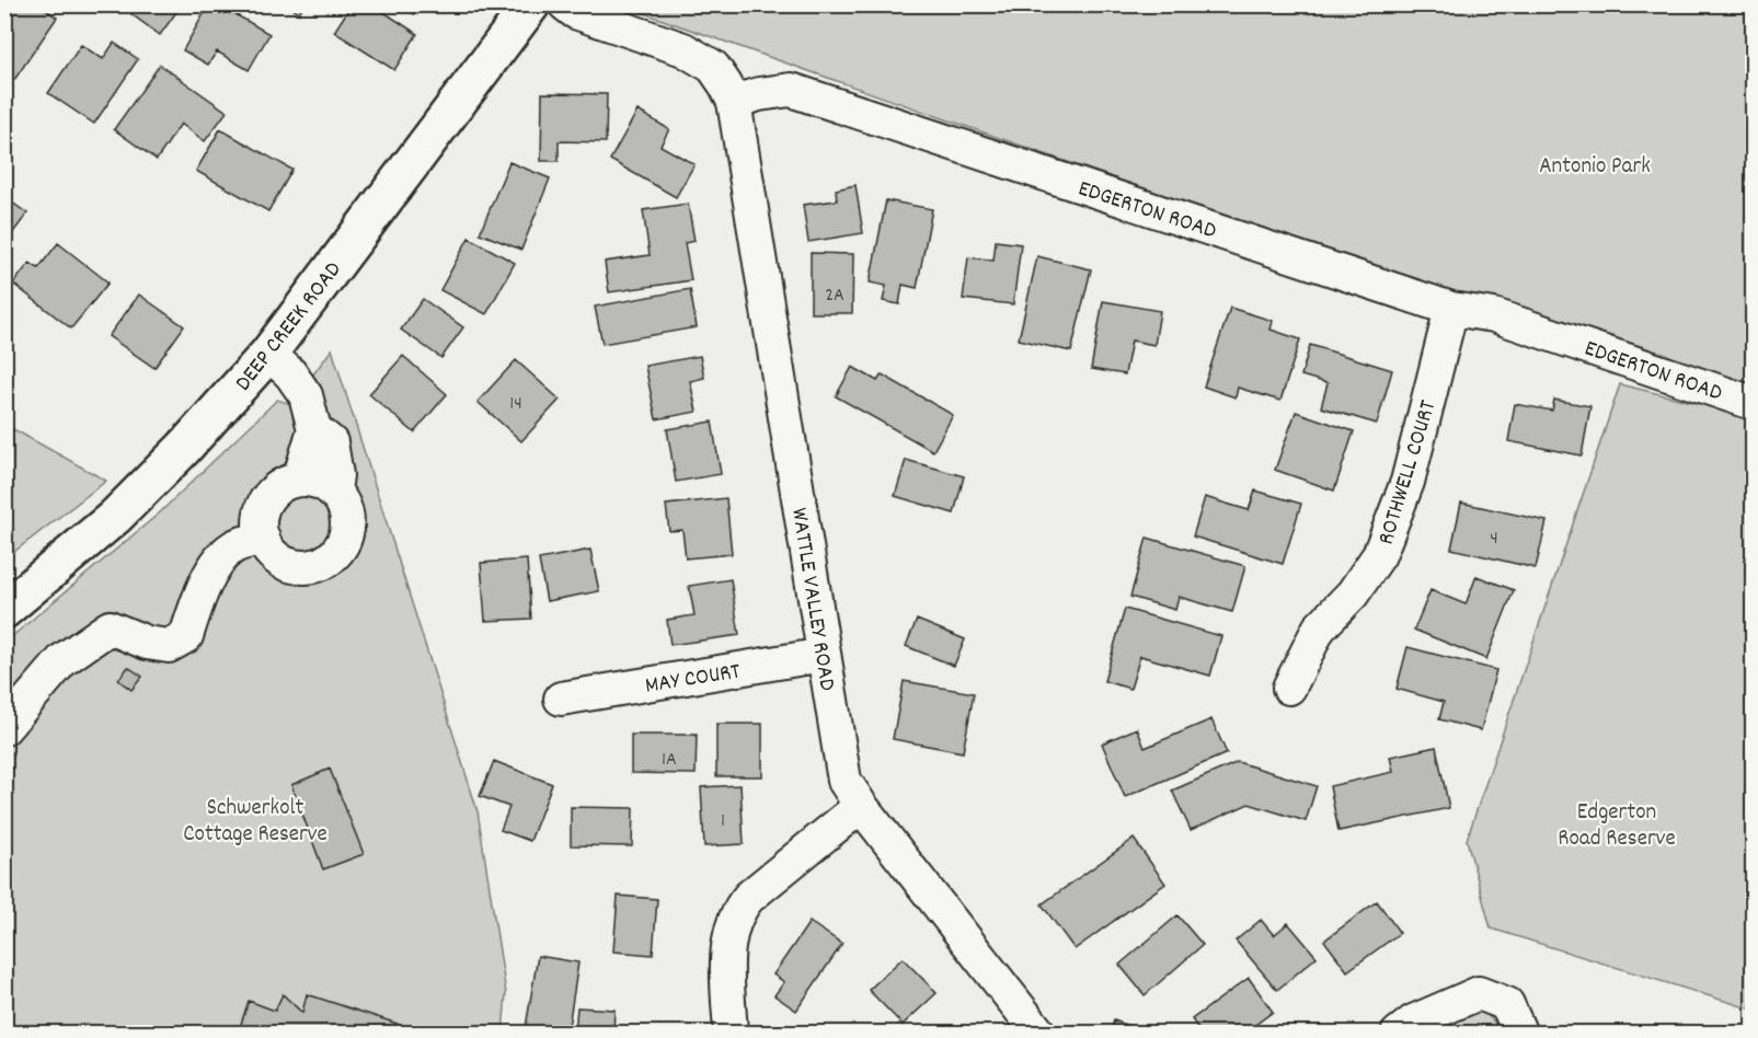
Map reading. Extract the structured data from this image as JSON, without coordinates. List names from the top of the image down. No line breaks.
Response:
{"streets":{"main road":["DEEP CREEK ROAD"],"street":["EDGERTON ROAD","ROTHWELL COURT","WATTLE VALLEY ROAD","MAY COURT"]},"crossings":[["EDGERTON ROAD","ROTHWELL COURT"],["EDGERTON ROAD","WATTLE VALLEY ROAD"],["WATTLE VALLEY ROAD","MAY COURT"]],"parks":["Antonio Park","Schwerkolt Cottage Reserve","Edgerton Road Reserve"],"house_numbers":["2A","14","4","1A","1"]}
